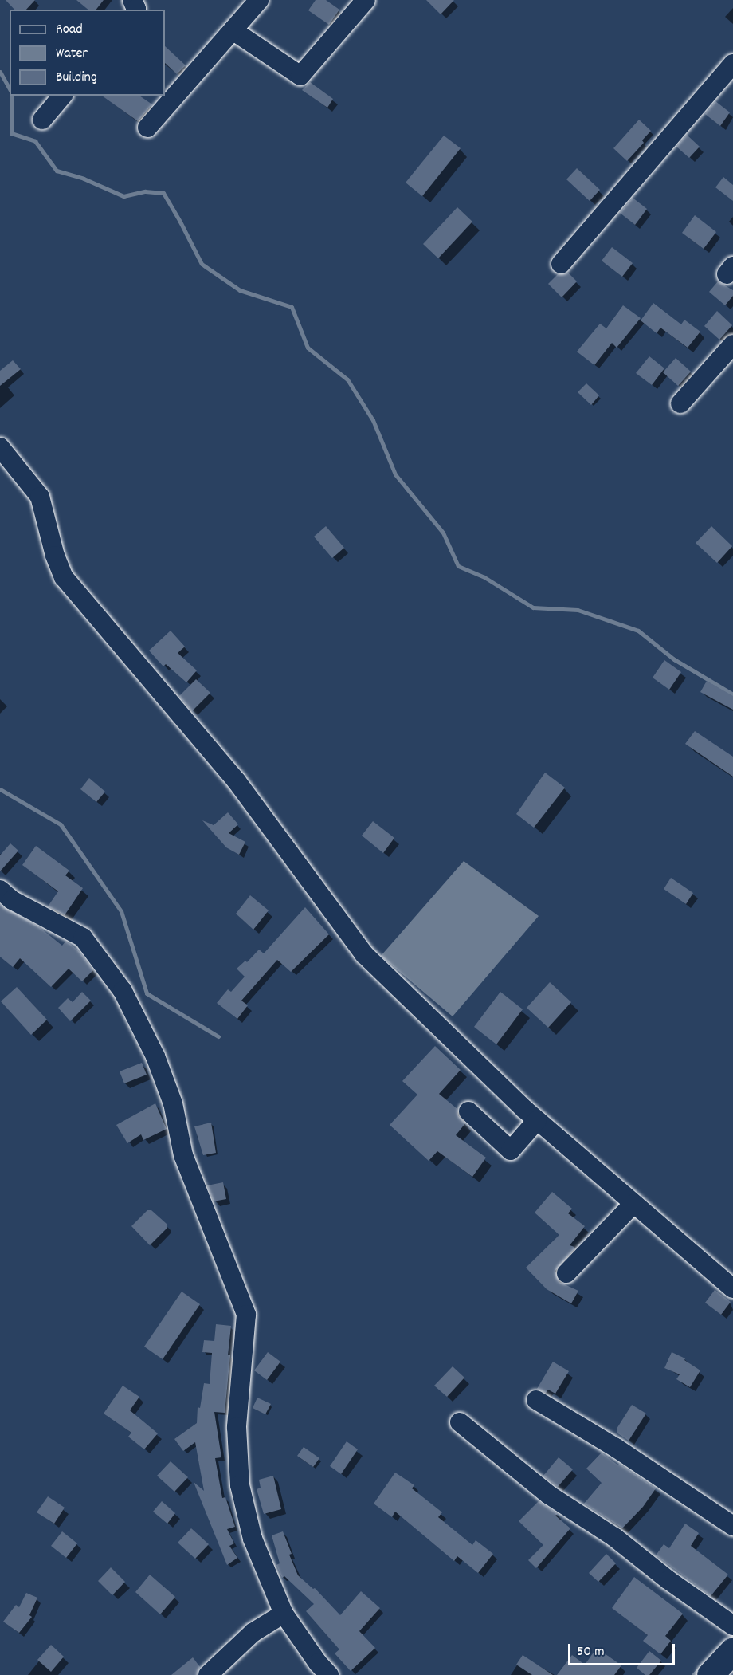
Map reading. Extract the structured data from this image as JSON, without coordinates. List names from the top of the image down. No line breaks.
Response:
{"legend":["Road","Water","Building"],"scale_bar":"50 m"}
